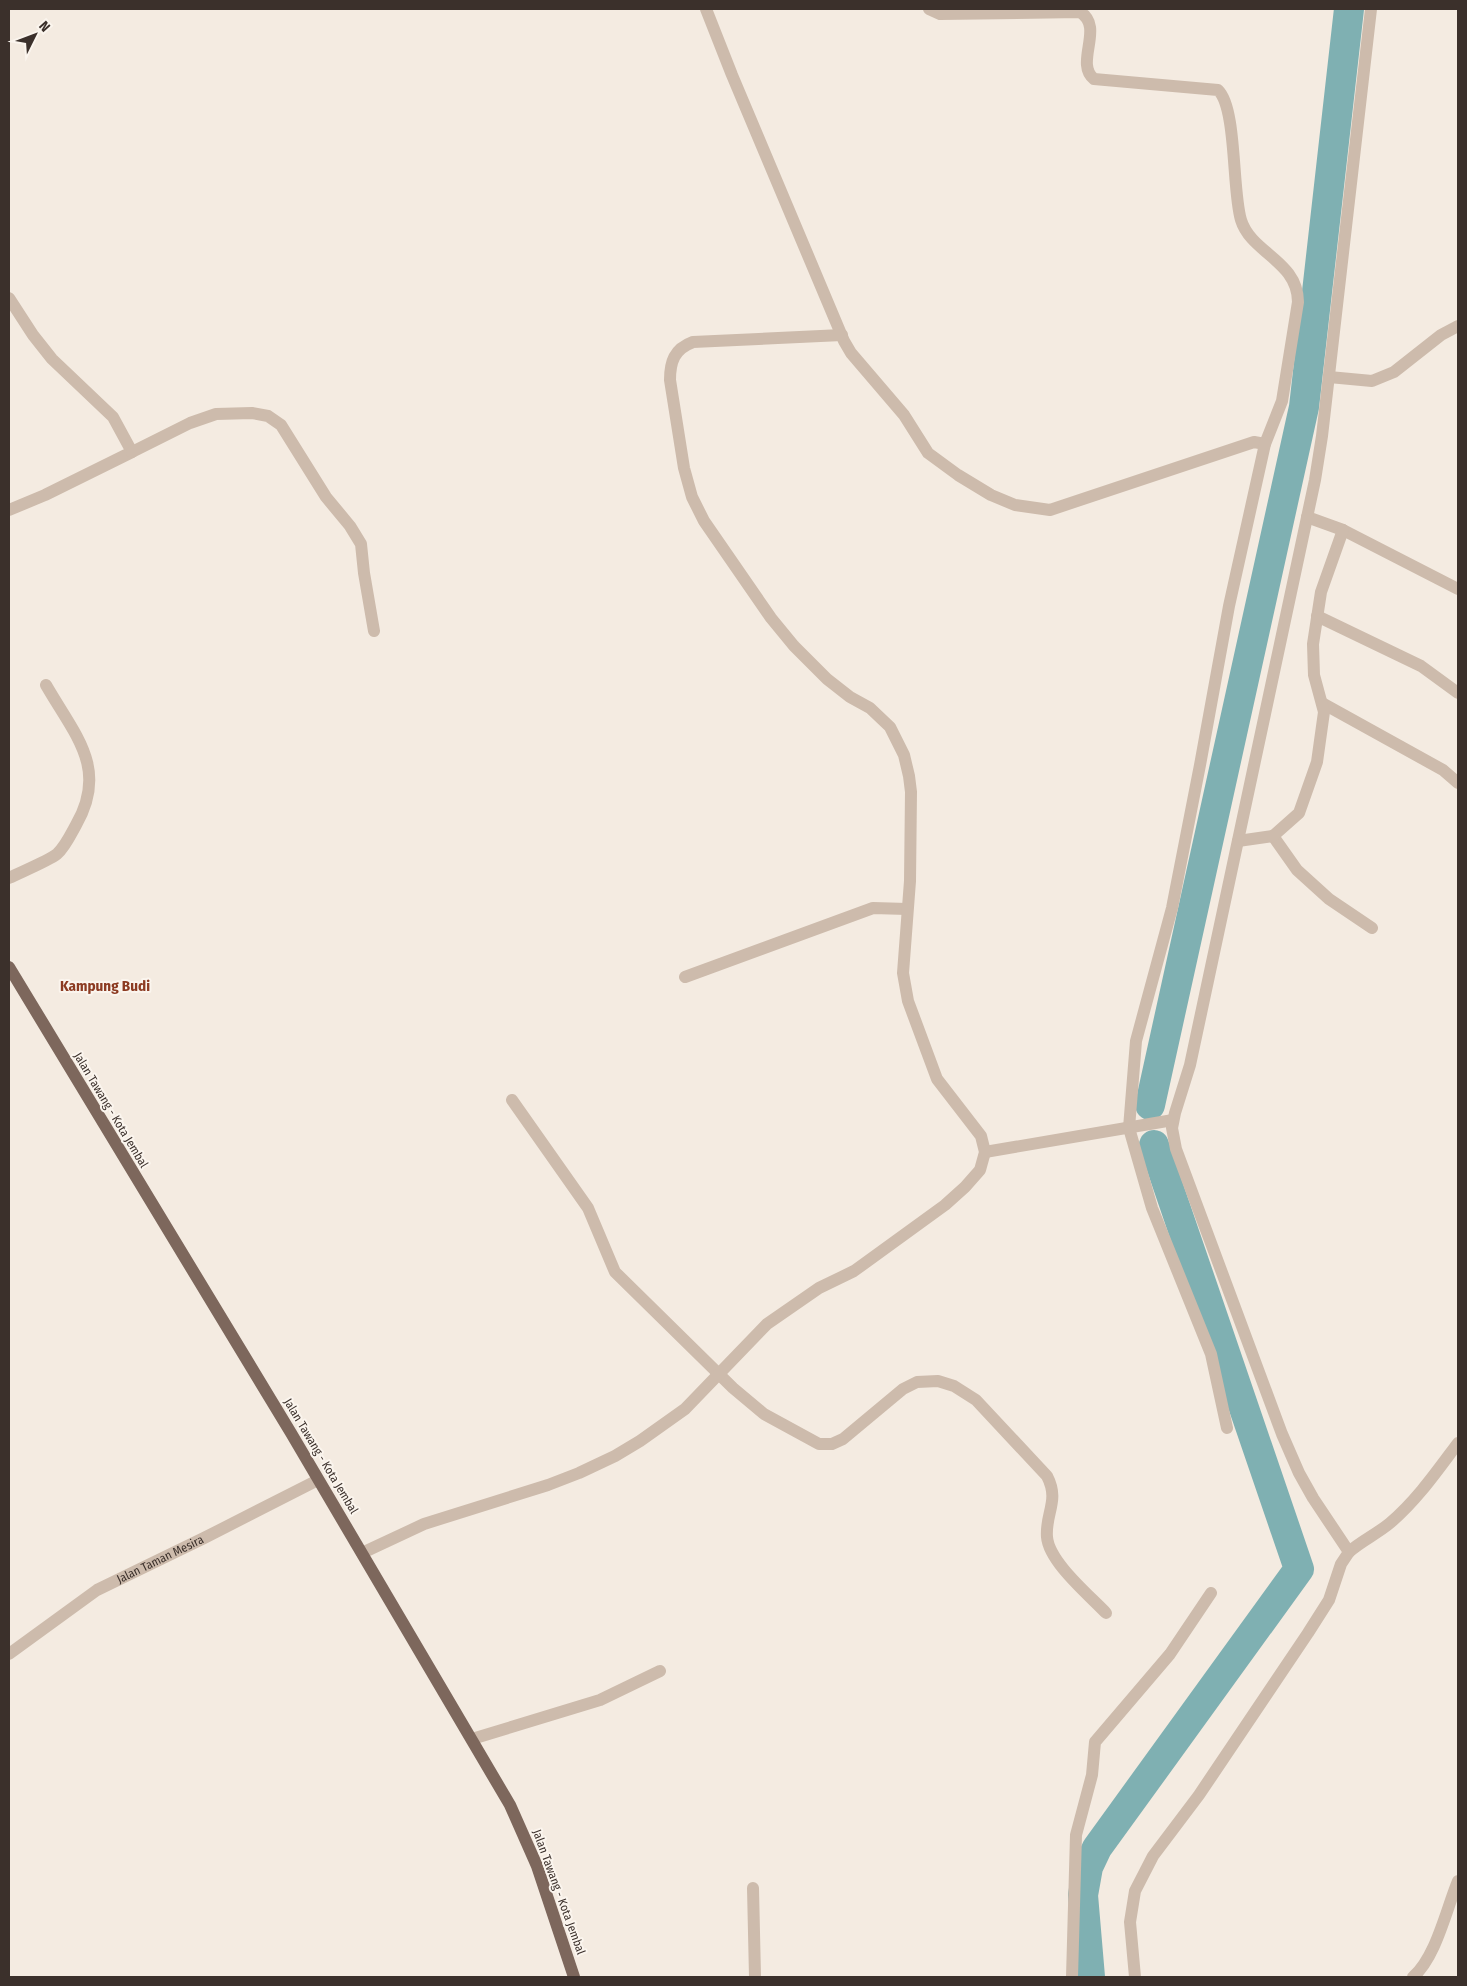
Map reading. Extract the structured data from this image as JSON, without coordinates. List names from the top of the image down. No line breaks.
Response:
{"streets":{"main road":["Jalan Tawang - Kota Jembal"],"street":["Jalan Taman Mesira"]},"crossings":[["Jalan Tawang - Kota Jembal","Jalan Taman Mesira"]],"districts":["Kampung Budi"],"north":"top right"}
